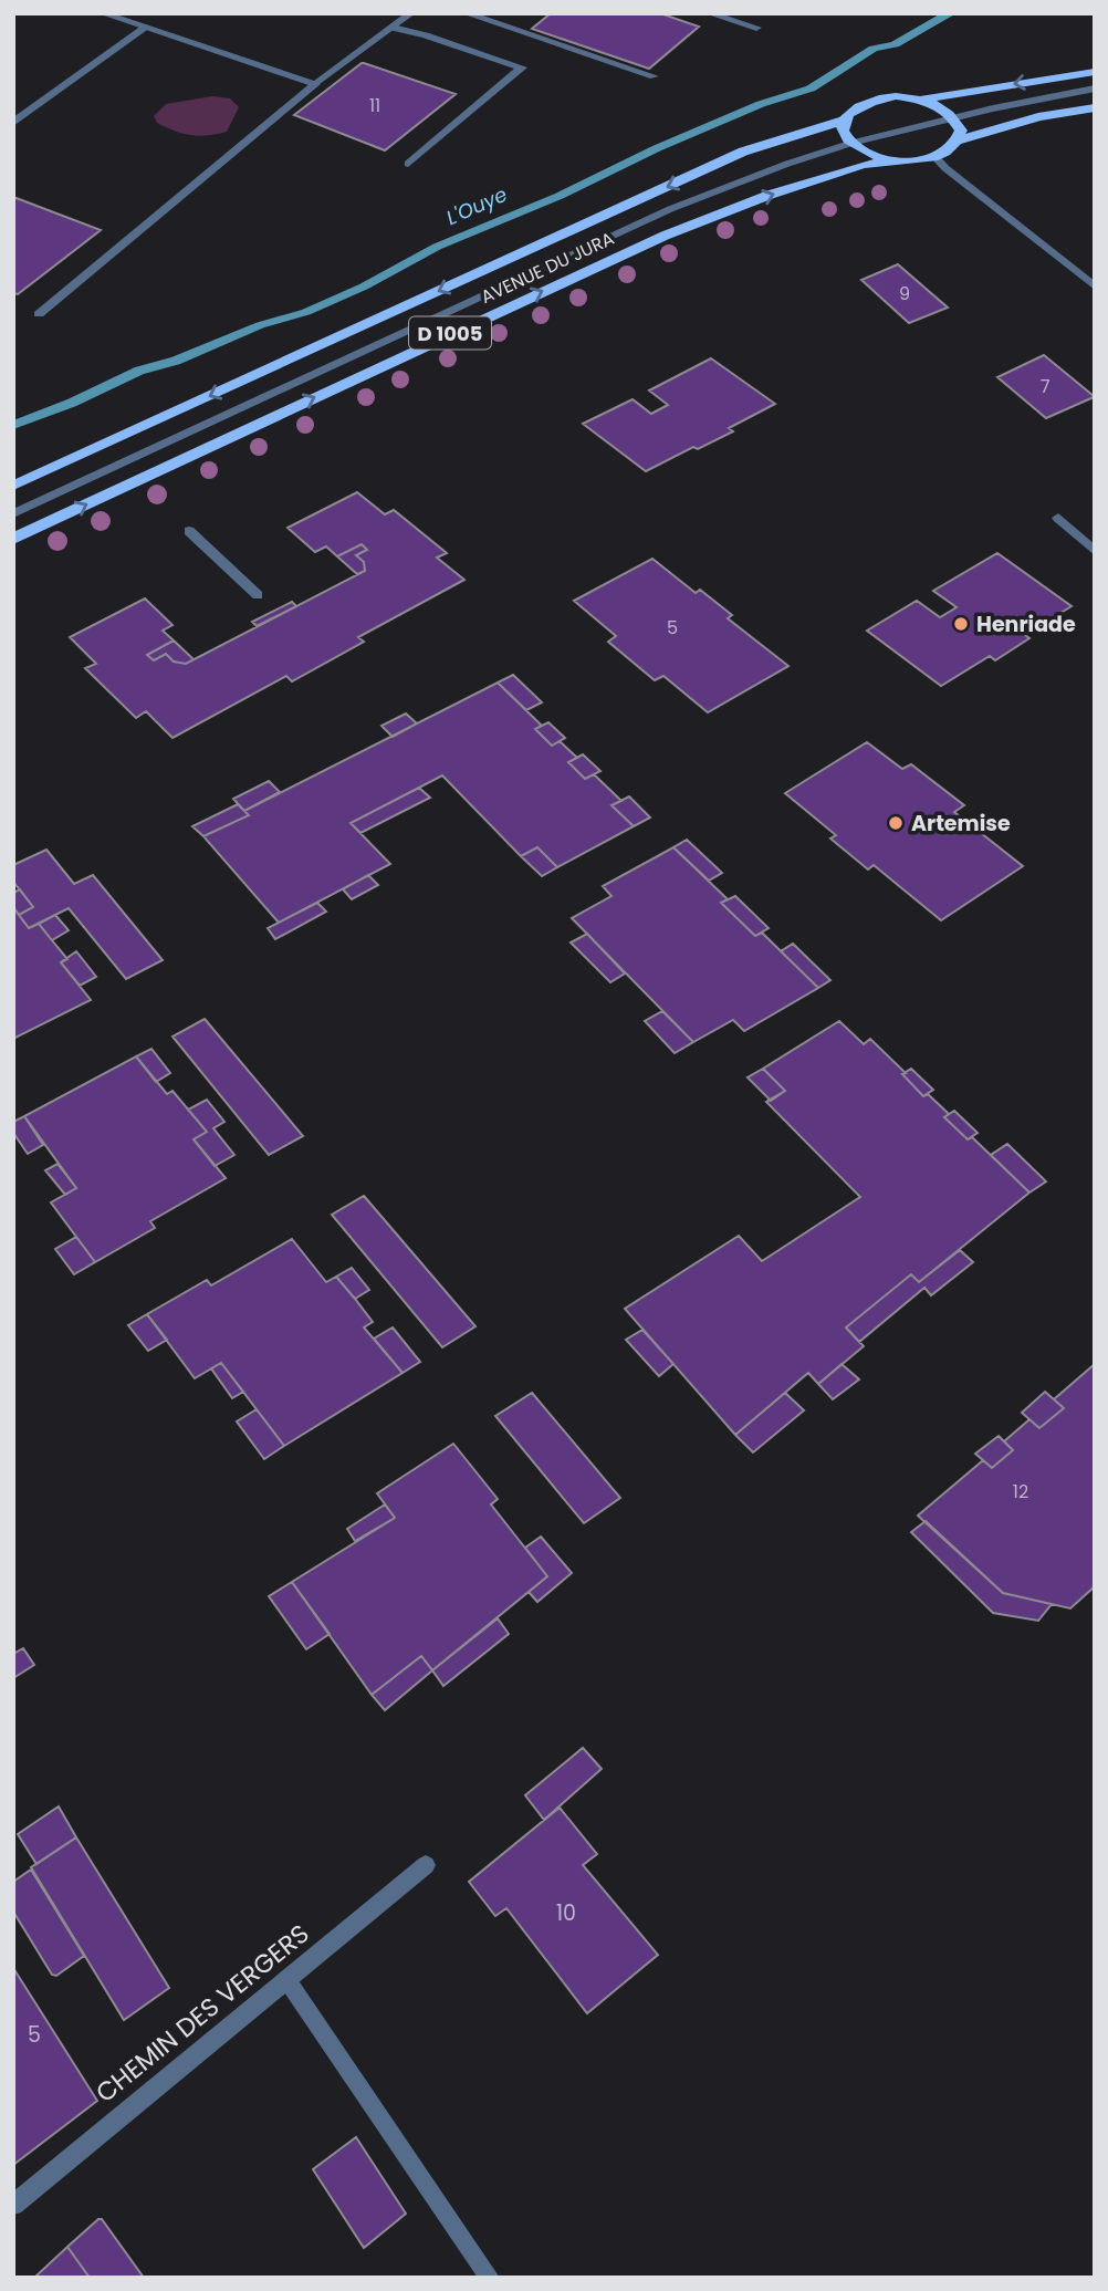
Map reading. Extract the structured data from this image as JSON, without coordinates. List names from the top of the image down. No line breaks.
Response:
{"streets":{"main road":["AVENUE DU JURA","D 1005"],"street":["CHEMIN DES VERGERS"]},"crossings":[["AVENUE DU JURA","D 1005"]],"water":["L'Ouye"],"places":["Henriade","Artemise"],"house_numbers":["11","9","7","5","12","10","5"]}
